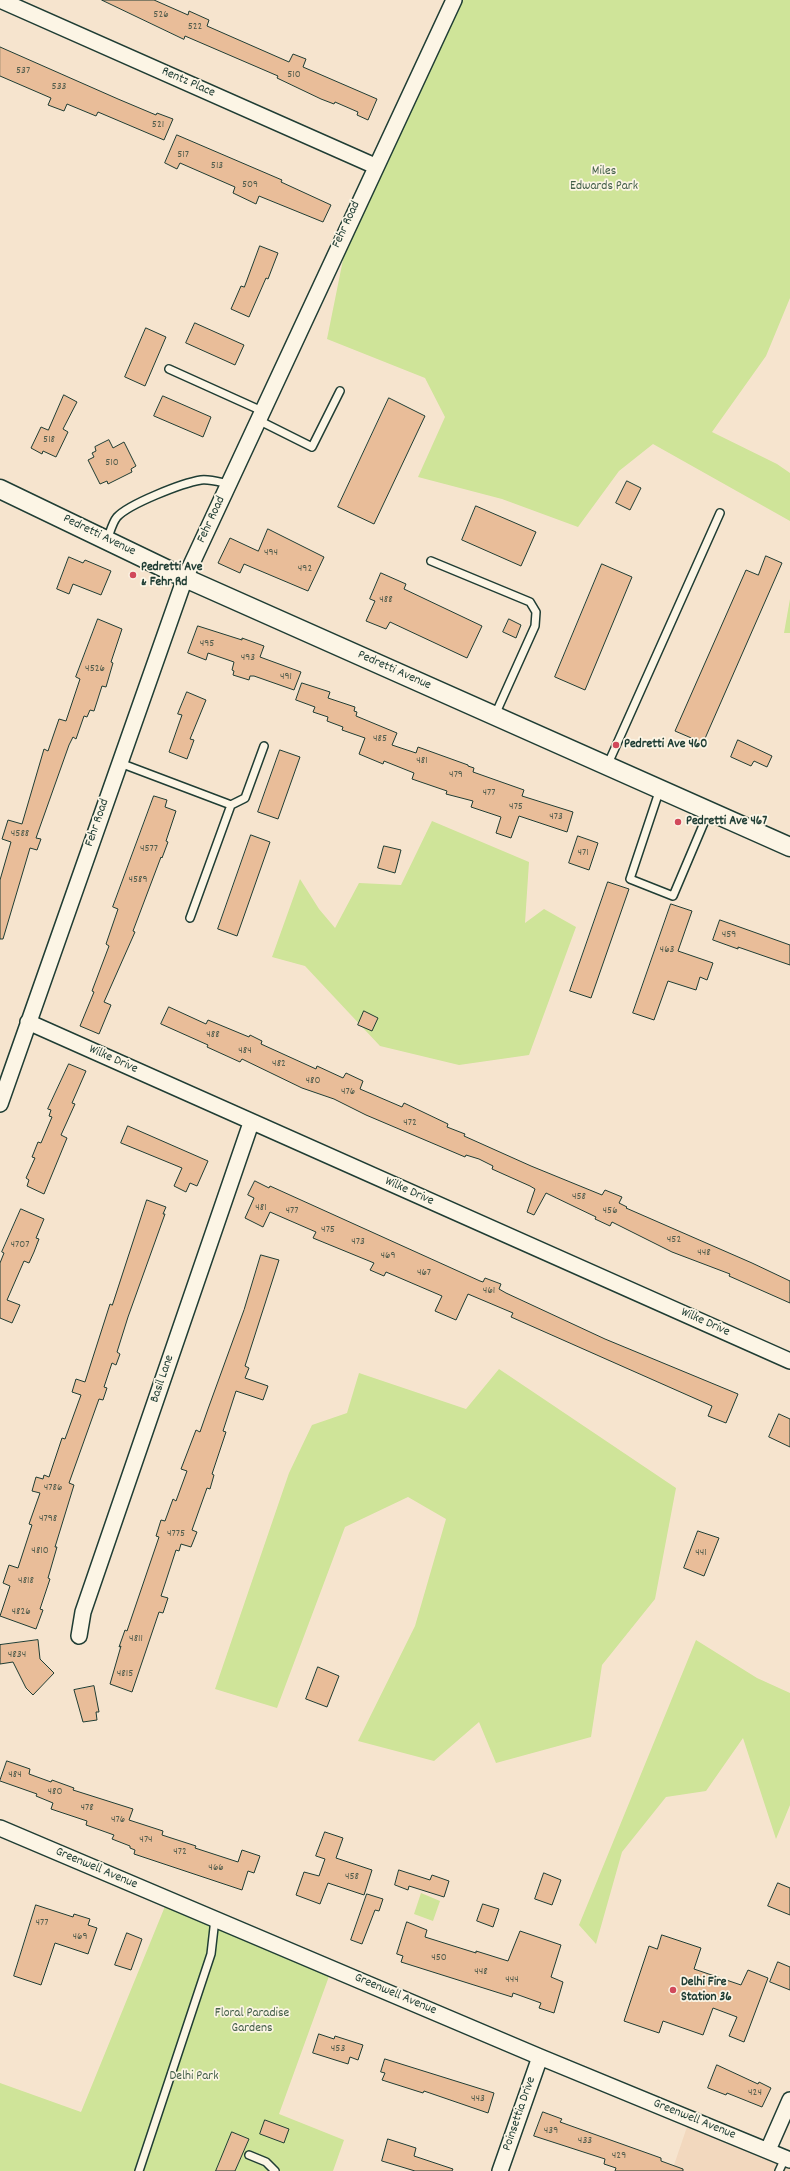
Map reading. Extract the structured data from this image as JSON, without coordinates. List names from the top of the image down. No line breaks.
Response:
{"streets":{"street":["Rentz Place","Fehr Road","Pedretti Avenue","Wilke Drive","Basil Lane","Greenwell Avenue","Poinsettia Drive"]},"crossings":[["Rentz Place","Fehr Road"],["Fehr Road","Pedretti Avenue"],["Fehr Road","Wilke Drive"],["Wilke Drive","Basil Lane"],["Greenwell Avenue","Poinsettia Drive"]],"parks":["Miles Edwards Park","Floral Paradise Gardens","Delhi Park"],"places":["Pedretti Ave & Fehr Rd","Pedretti Ave 460","Pedretti Ave 467","Delhi Fire Station 36"],"house_numbers":["526","522","537","510","533","521","517","513","509","518","510","494","492","488","495","493","4526","491","485","481","479","477","475","473","4588","4577","471","4589","459","463","488","484","482","480","476","472","458","481","477","456","475","452","473","4707","448","469","467","461","4786","4798","4775","4810","441","4818","4826","4811","4834","4815","484","480","478","476","474","472","466","458","477","469","450","448","444","453","424","443","439","433","429"]}
